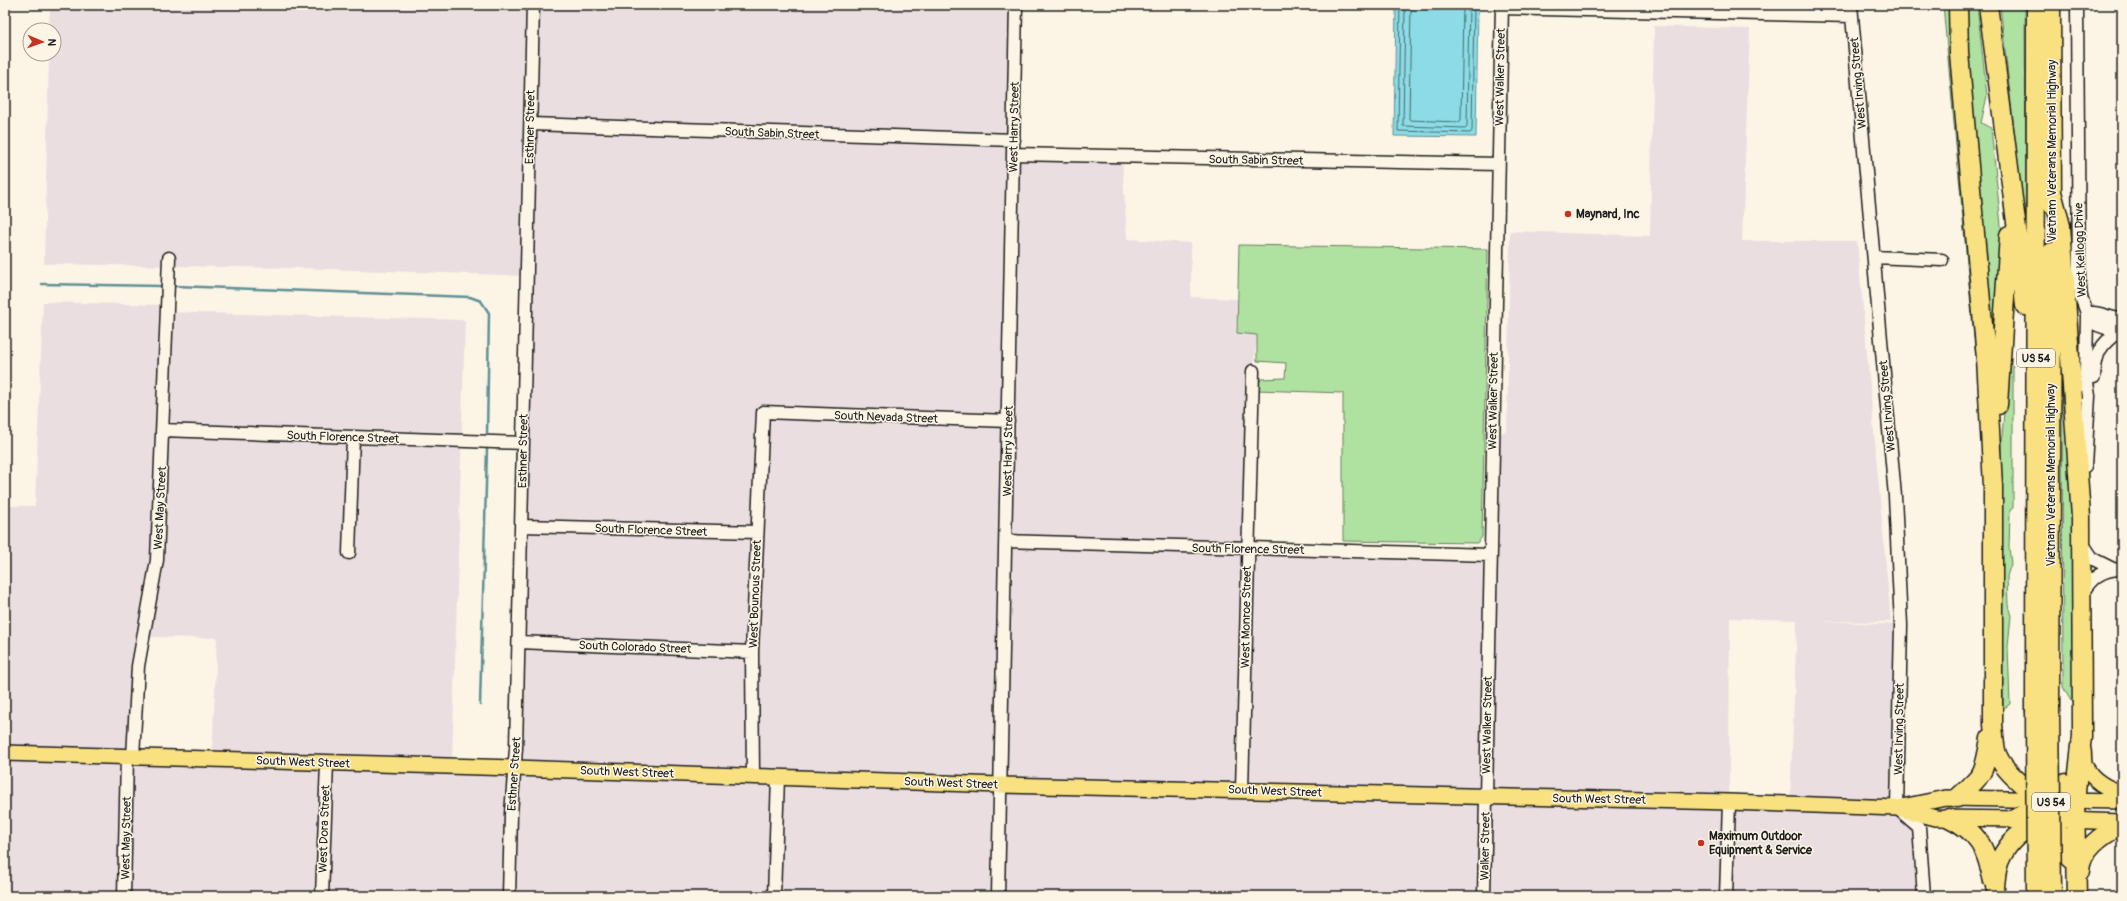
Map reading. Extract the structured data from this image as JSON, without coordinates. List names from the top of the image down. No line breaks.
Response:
{"streets":{"highway":["Vietnam Veterans Memorial Highway","US 54"],"main road":["South West Street"],"street":["West Walker Street","West Irving Street","Esthner Street","West Harry Street","South Sabin Street","West Kellogg Drive","South Nevada Street","South Florence Street","West May Street","West Bounous Street","West Monroe Street","South Colorado Street","West Dora Street","Walker Street"]},"crossings":[["West Walker Street","South Sabin Street"],["West Walker Street","South Florence Street"],["West Walker Street","South West Street"],["West Walker Street","Walker Street"],["West Irving Street","South West Street"],["Esthner Street","South Sabin Street"],["Esthner Street","South Florence Street"],["Esthner Street","South Colorado Street"],["Esthner Street","South West Street"],["West Harry Street","South Sabin Street"],["West Harry Street","South Nevada Street"],["West Harry Street","South Florence Street"],["West Harry Street","South West Street"],["South Nevada Street","West Bounous Street"],["South Florence Street","West May Street"],["South Florence Street","West Bounous Street"],["South Florence Street","West Monroe Street"],["West May Street","South West Street"],["West Bounous Street","South Colorado Street"],["West Bounous Street","South West Street"],["West Monroe Street","South West Street"],["South West Street","West Dora Street"],["South West Street","Walker Street"]],"places":["Maynard, Inc","Maximum Outdoor Equipment & Service"],"north":"right"}
